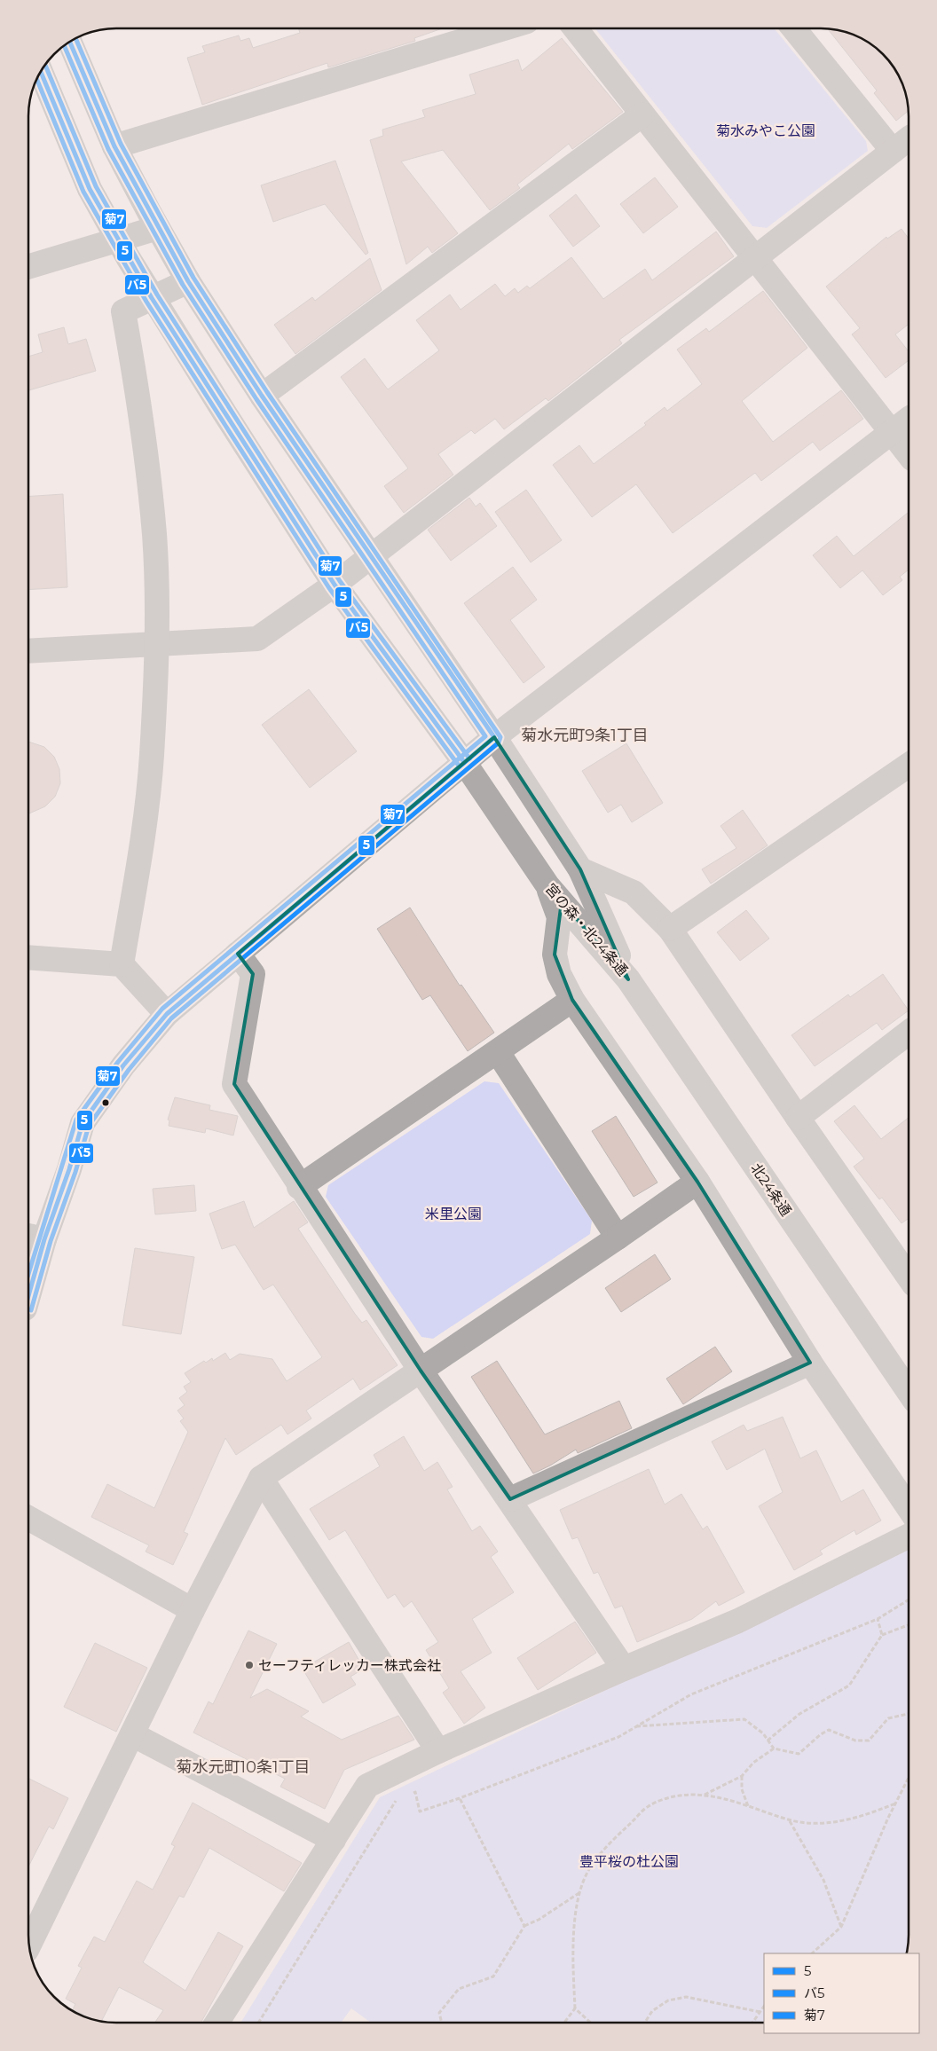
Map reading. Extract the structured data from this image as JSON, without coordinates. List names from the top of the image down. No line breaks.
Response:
{"streets":{"street":["宮の森・北24条通","北24条通"]},"crossings":[["宮の森・北24条通","北24条通"]],"districts":["菊水元町9条1丁目","菊水元町10条1丁目"],"parks":["菊水みやこ公園","米里公園","豊平桜の杜公園"],"places":["セーフティレッカー株式会社"],"lines":["transit line バ5","transit line 5","transit line 菊7"],"legend":["5","バ5","菊7"]}
